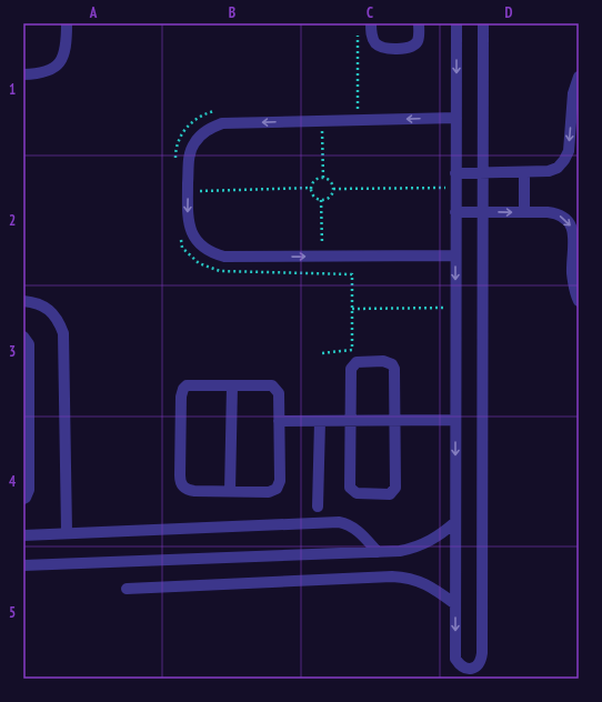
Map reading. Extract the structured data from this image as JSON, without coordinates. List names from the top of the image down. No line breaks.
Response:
{"grid":{"columns":["A","B","C","D"],"rows":["1","2","3","4","5"]}}
